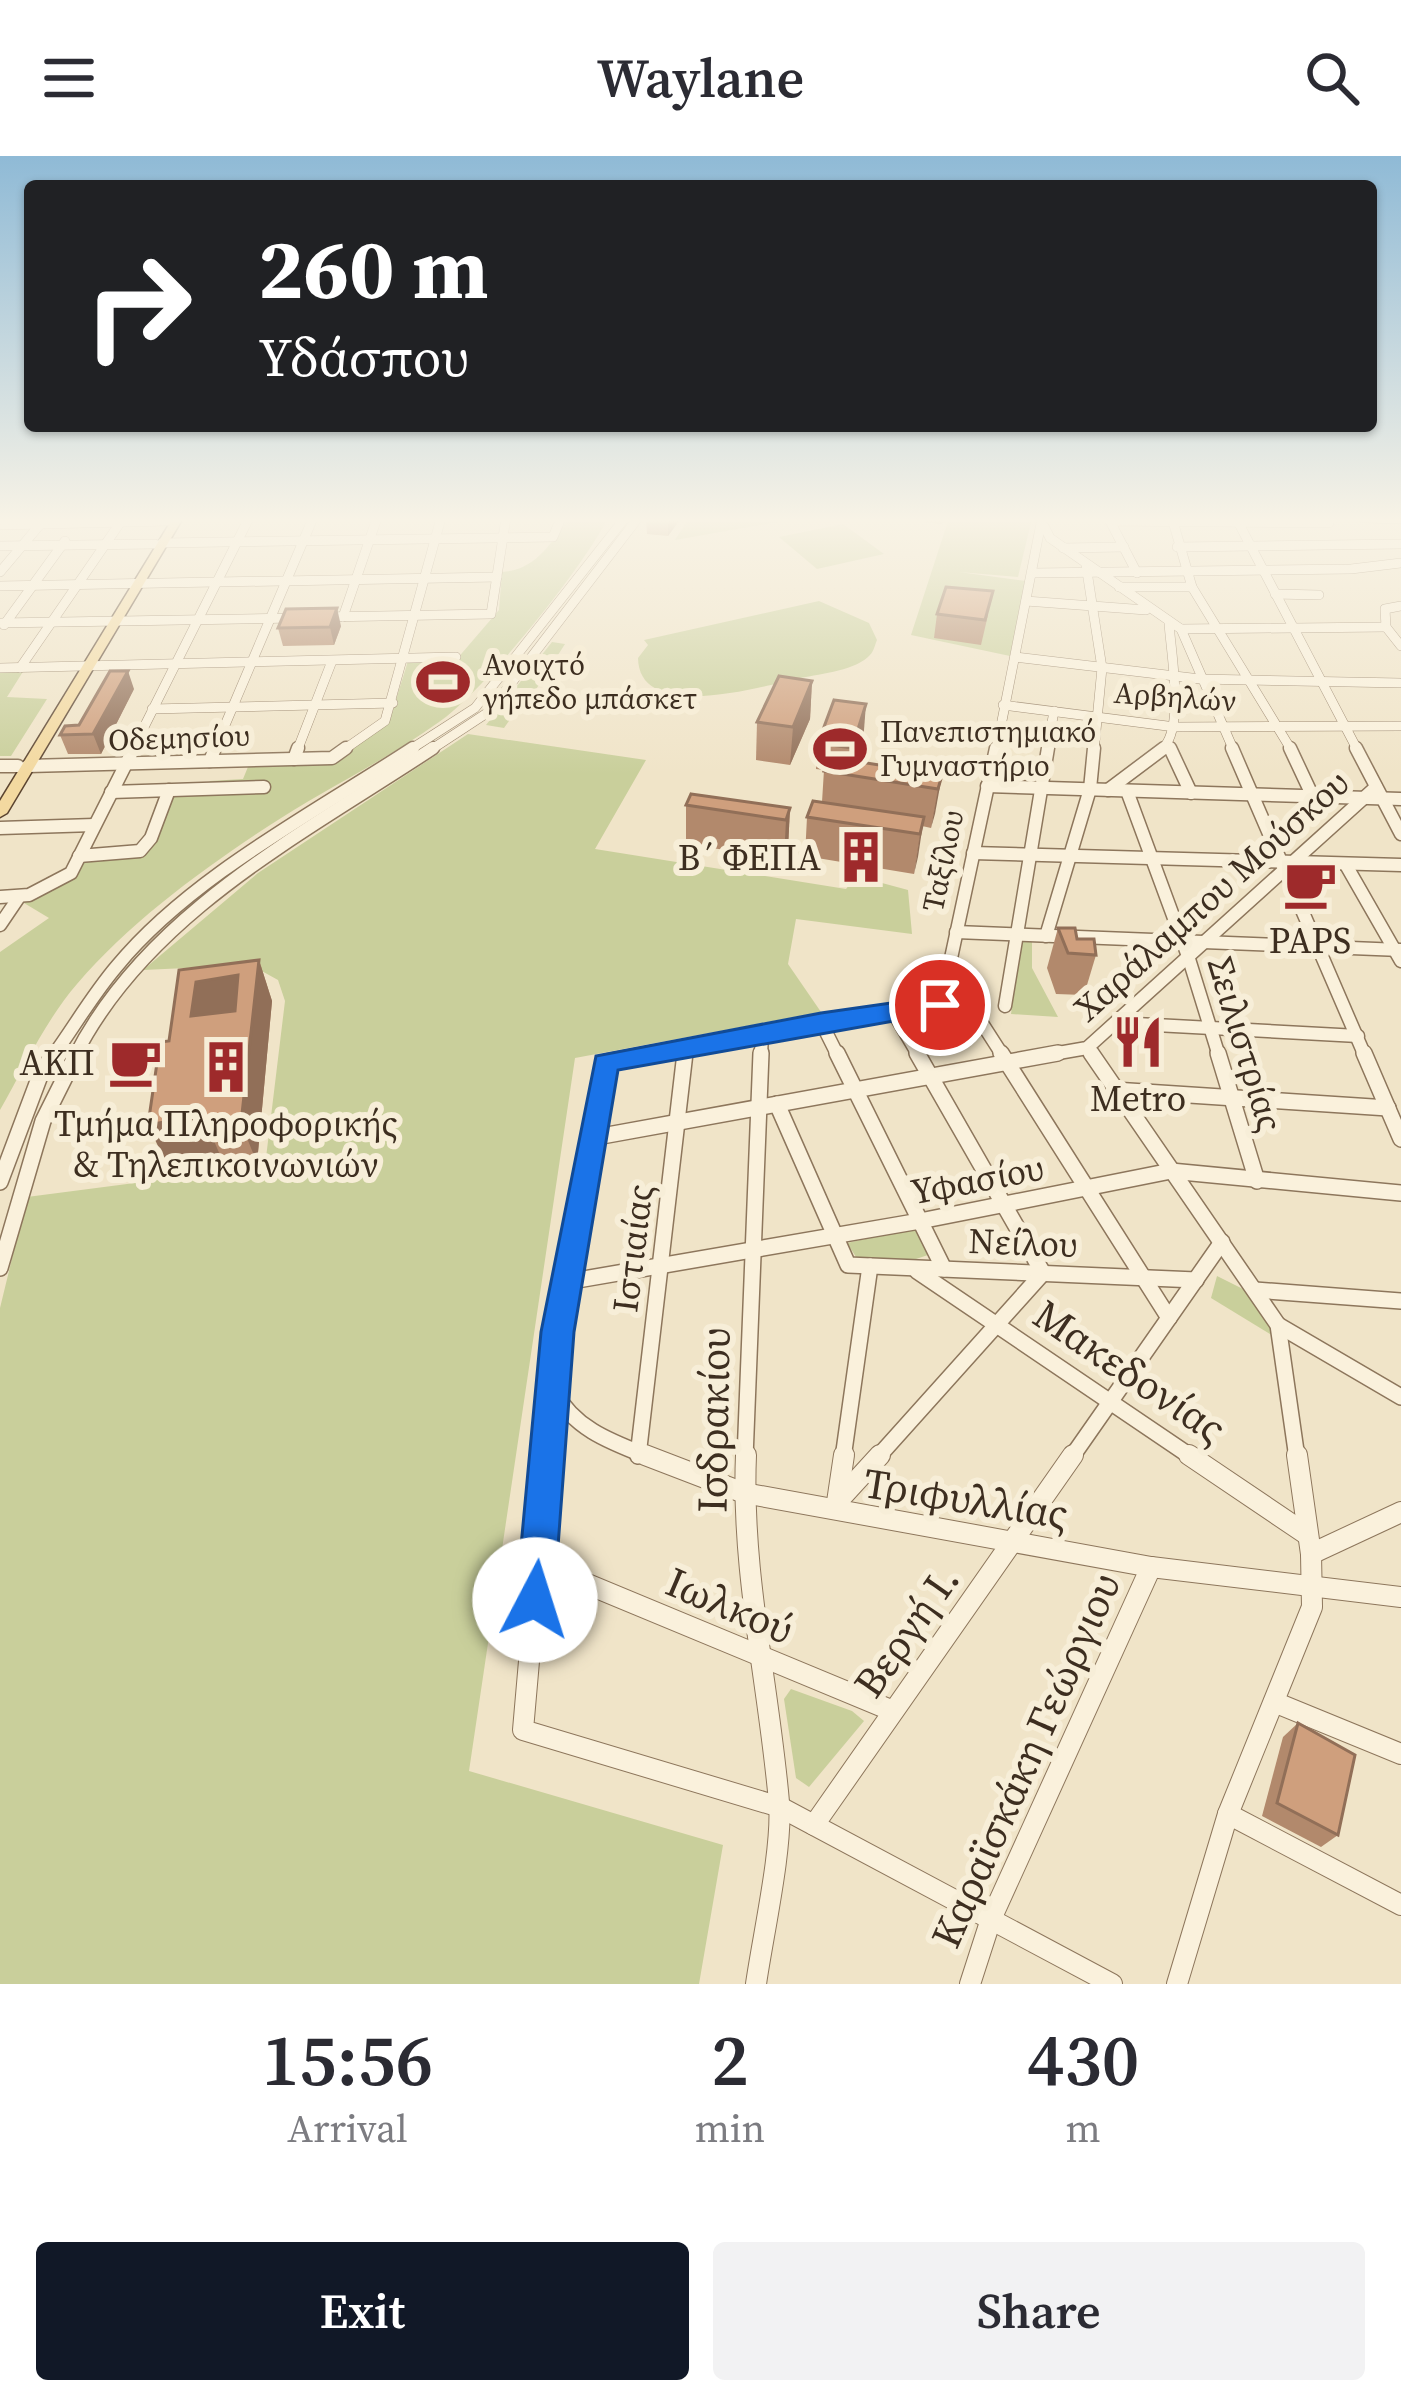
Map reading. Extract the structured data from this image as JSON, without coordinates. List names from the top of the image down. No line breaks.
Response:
{"streets":{"street":["Αρβηλών","Οδεμησίου","Ταξίλου","Χαράλαμπου Μούσκου","Σειλιστρίας","Υφασίου","Νείλου","Ιστιαίας","Μακεδονίας","Ισδρακίου","Τριφυλλίας","Ιωλκού","Βεργή Ι.","Καραϊσκάκη Γεώργιου"]},"crossings":[["Αρβηλών","Ταξίλου"],["Χαράλαμπου Μούσκου","Σειλιστρίας"],["Σειλιστρίας","Υφασίου"],["Υφασίου","Νείλου"],["Υφασίου","Ιστιαίας"],["Υφασίου","Ισδρακίου"],["Νείλου","Μακεδονίας"],["Νείλου","Βεργή Ι."],["Ιστιαίας","Τριφυλλίας"],["Μακεδονίας","Βεργή Ι."],["Ισδρακίου","Τριφυλλίας"],["Ισδρακίου","Ιωλκού"],["Τριφυλλίας","Βεργή Ι."],["Τριφυλλίας","Καραϊσκάκη Γεώργιου"],["Ιωλκού","Βεργή Ι."]],"places":{"sports":["Ανοιχτό γήπεδο μπάσκετ","Πανεπιστημιακό Γυμναστήριο"],"building":["Β΄ ΦΕΠΑ","Τμήμα Πληροφορικής & Τηλεπικοινωνιών"],"cafe":["PAPS","ΑΚΠ"],"restaurant":["Metro"]},"page":{"header":"Waylane","turn":["260 m","Υδάσπου"],"eta":["15:56","Arrival","2","min","430","m"],"buttons":["Exit","Share"]}}
